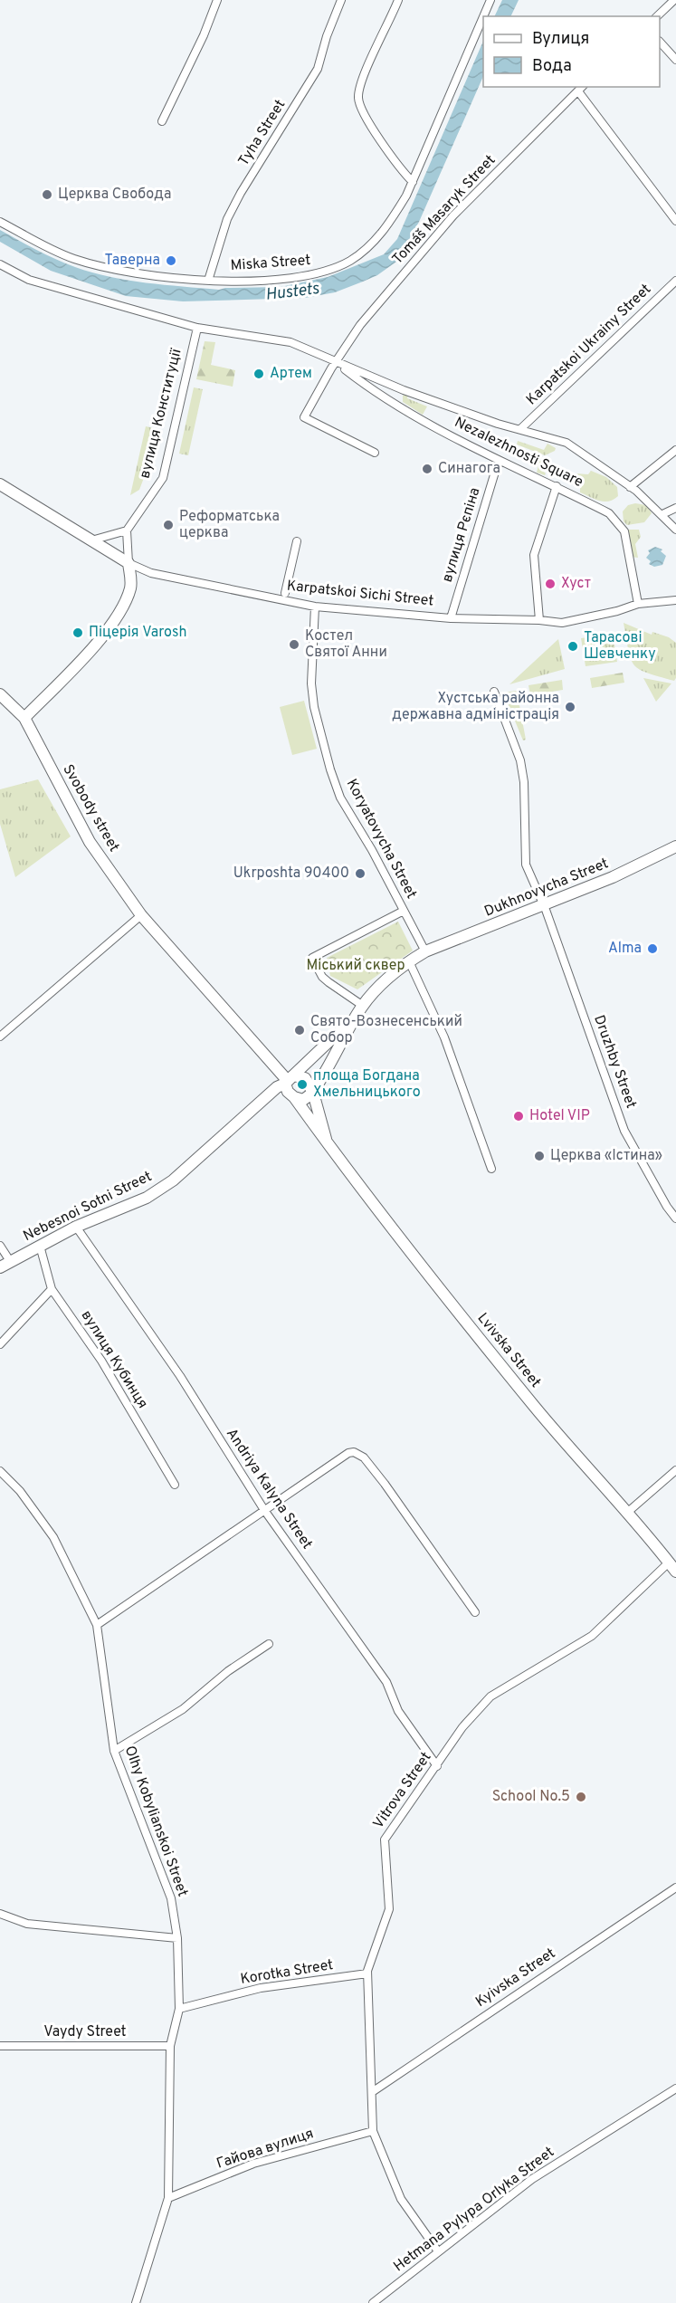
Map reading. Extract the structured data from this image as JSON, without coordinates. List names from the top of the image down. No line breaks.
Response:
{"streets":{"main road":["Karpatskoi Sichi Street","Svobody street","Dukhnovycha Street","Nebesnoi Sotni Street","Lvivska Street"],"street":["Tyha Street","Tomáš Masaryk Street","Miska Street","Karpatskoi Ukrainy Street","вулиця Конституції","Nezalezhnosti Square","вулиця Рєпіна","Koryatovycha Street","Druzhby Street","вулиця Кубинця","Andriya Kalyna Street","Vitrova Street","Olhy Kobylianskoi Street","Korotka Street","Kyivska Street","Vaydy Street","Гайова вулиця","Hetmana Pylypa Orlyka Street"]},"crossings":[["Tyha Street","Miska Street"],["Tomáš Masaryk Street","Nezalezhnosti Square"],["Karpatskoi Ukrainy Street","Nezalezhnosti Square"],["вулиця Конституції","Nezalezhnosti Square"],["Nezalezhnosti Square","вулиця Рєпіна"],["Nezalezhnosti Square","Karpatskoi Sichi Street"],["вулиця Рєпіна","Karpatskoi Sichi Street"],["Karpatskoi Sichi Street","Koryatovycha Street"],["Svobody street","Nebesnoi Sotni Street"],["Svobody street","Lvivska Street"],["Koryatovycha Street","Dukhnovycha Street"],["Dukhnovycha Street","Druzhby Street"],["Nebesnoi Sotni Street","Lvivska Street"],["Nebesnoi Sotni Street","вулиця Кубинця"],["Nebesnoi Sotni Street","Andriya Kalyna Street"],["Lvivska Street","Vitrova Street"],["Andriya Kalyna Street","Vitrova Street"],["Vitrova Street","Korotka Street"],["Vitrova Street","Kyivska Street"],["Vitrova Street","Гайова вулиця"],["Vitrova Street","Hetmana Pylypa Orlyka Street"],["Olhy Kobylianskoi Street","Korotka Street"],["Olhy Kobylianskoi Street","Vaydy Street"],["Olhy Kobylianskoi Street","Гайова вулиця"]],"water":["Hustets"],"parks":["Міський сквер"],"places":["Церква Свобода","Таверна","Артем","Синагога","Реформатська церква","Хуст","Піцерія Varosh","Костел Святої Анни","Тарасові Шевченку","Хустська районна державна адміністрація","Ukrposhta 90400","Alma","Свято-Вознесенський Собор","площа Богдана Хмельницького","Hotel VIP","Церква «Істина»","School No.5"],"legend":["Вулиця","Вода"]}
